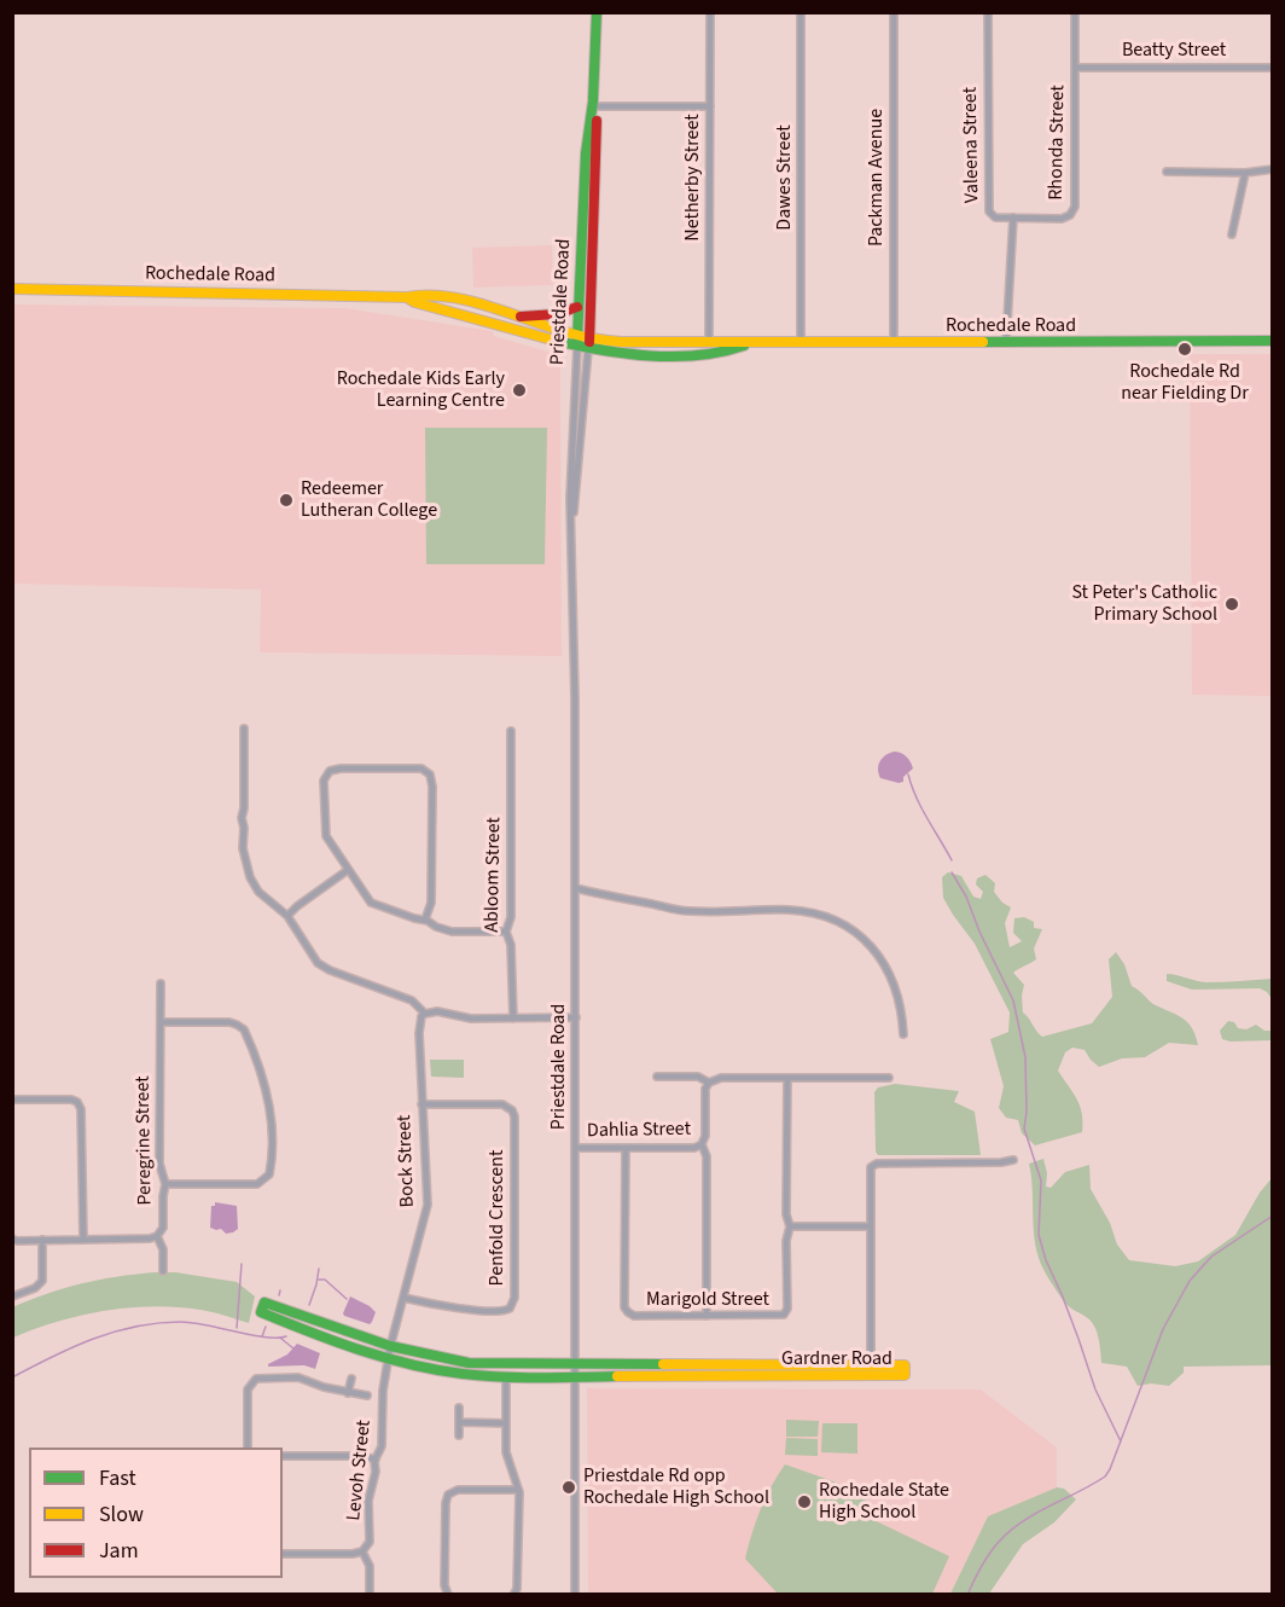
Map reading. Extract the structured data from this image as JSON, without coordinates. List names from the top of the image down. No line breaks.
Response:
{"streets":{"street":["Beatty Street","Rhonda Street","Valeena Street","Netherby Street","Dawes Street","Packman Avenue","Rochedale Road","Priestdale Road","Abloom Street","Dahlia Street","Peregrine Street","Bock Street","Penfold Crescent","Marigold Street","Gardner Road","Levoh Street"]},"crossings":[["Beatty Street","Rhonda Street"],["Rhonda Street","Valeena Street"],["Netherby Street","Rochedale Road"],["Dawes Street","Rochedale Road"],["Packman Avenue","Rochedale Road"],["Rochedale Road","Priestdale Road"],["Priestdale Road","Dahlia Street"],["Priestdale Road","Gardner Road"],["Dahlia Street","Marigold Street"],["Bock Street","Penfold Crescent"],["Bock Street","Gardner Road"],["Bock Street","Levoh Street"],["Gardner Road","Levoh Street"]],"places":["Rochedale Rd near Fielding Dr","Rochedale Kids Early Learning Centre","Redeemer Lutheran College","St Peter's Catholic Primary School","Priestdale Rd opp Rochedale High School","Rochedale State High School"],"legend":["Fast","Slow","Jam"]}
